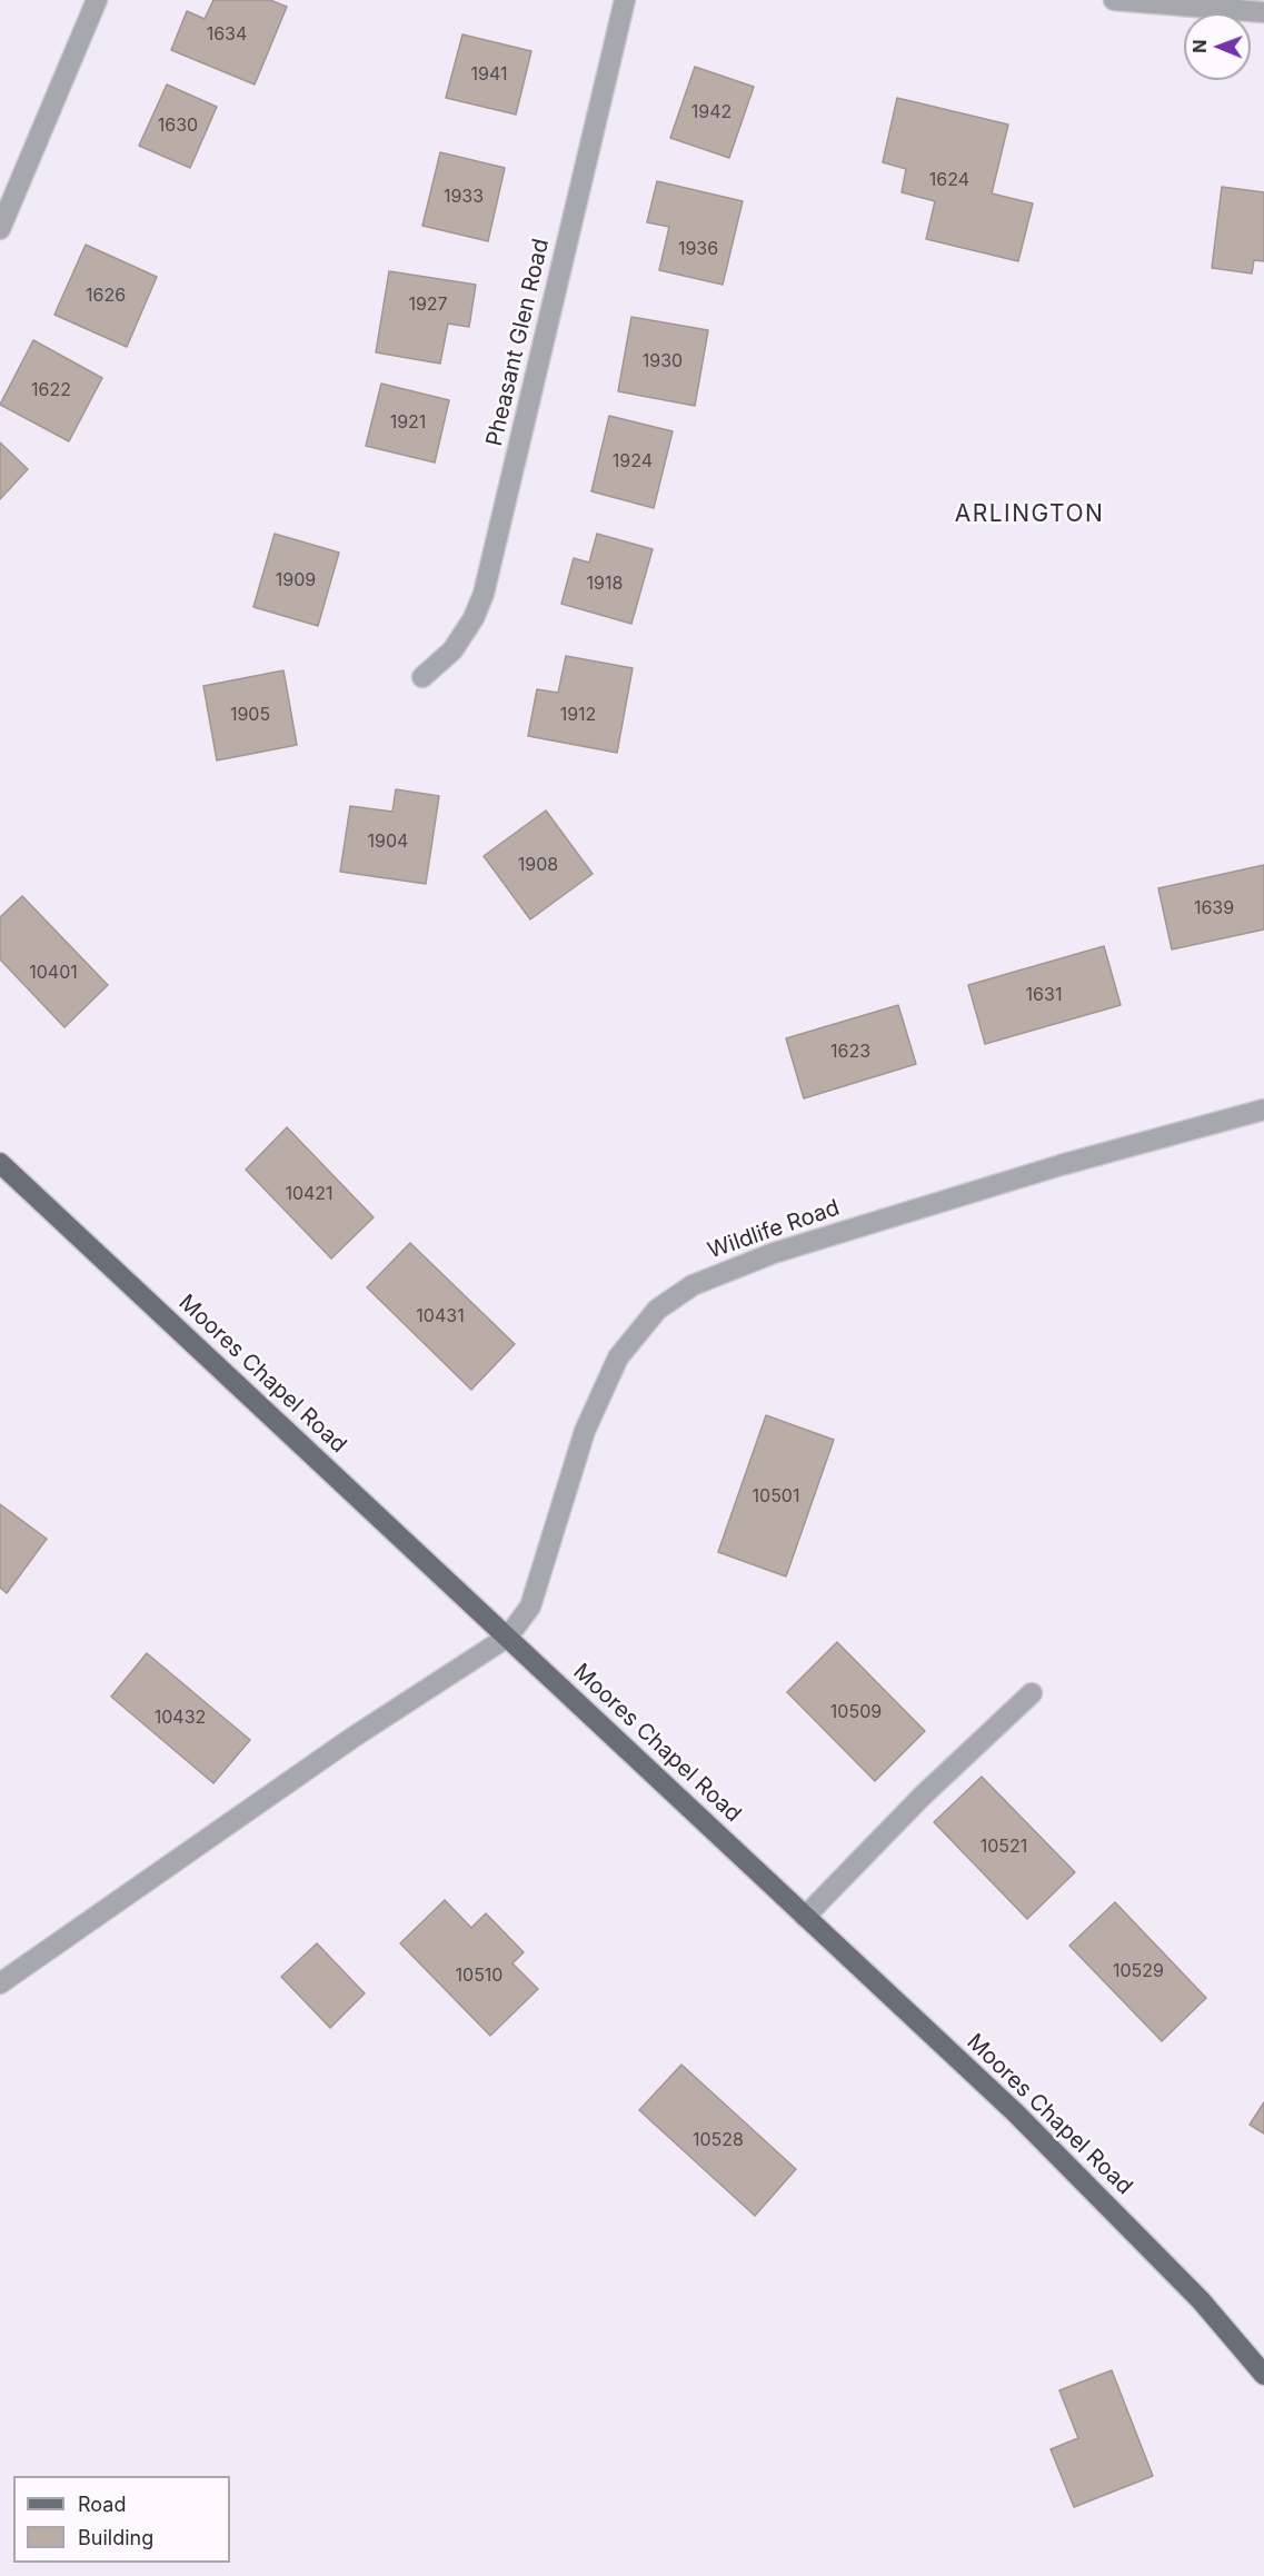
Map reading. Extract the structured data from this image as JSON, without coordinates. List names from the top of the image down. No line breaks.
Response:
{"streets":{"main road":["Moores Chapel Road"],"street":["Pheasant Glen Road","Wildlife Road"]},"crossings":[["Wildlife Road","Moores Chapel Road"]],"districts":["ARLINGTON"],"house_numbers":["1634","1941","1942","1630","1624","1933","1936","1626","1927","1930","1622","1921","1924","1909","1918","1905","1912","1904","1908","1639","10401","1631","1623","10421","10431","10501","10509","10432","10521","10529","10510","10528"],"legend":["Road","Building"],"north":"left"}
